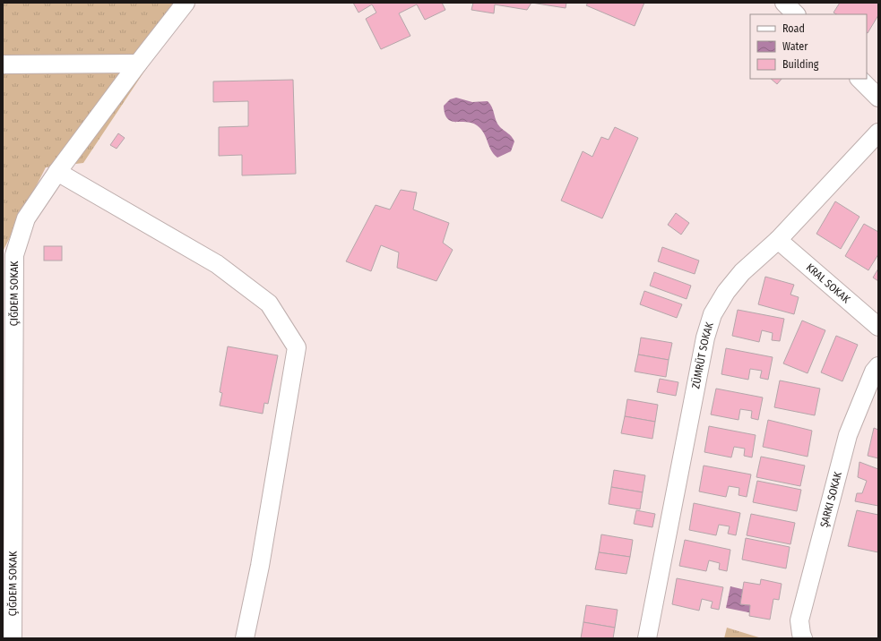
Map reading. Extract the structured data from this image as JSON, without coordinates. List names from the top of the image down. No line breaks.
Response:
{"streets":{"street":["KRAL SOKAK","ZÜMRÜT SOKAK"]},"crossings":[["KRAL SOKAK","ZÜMRÜT SOKAK"]],"legend":["Road","Water","Building"]}
